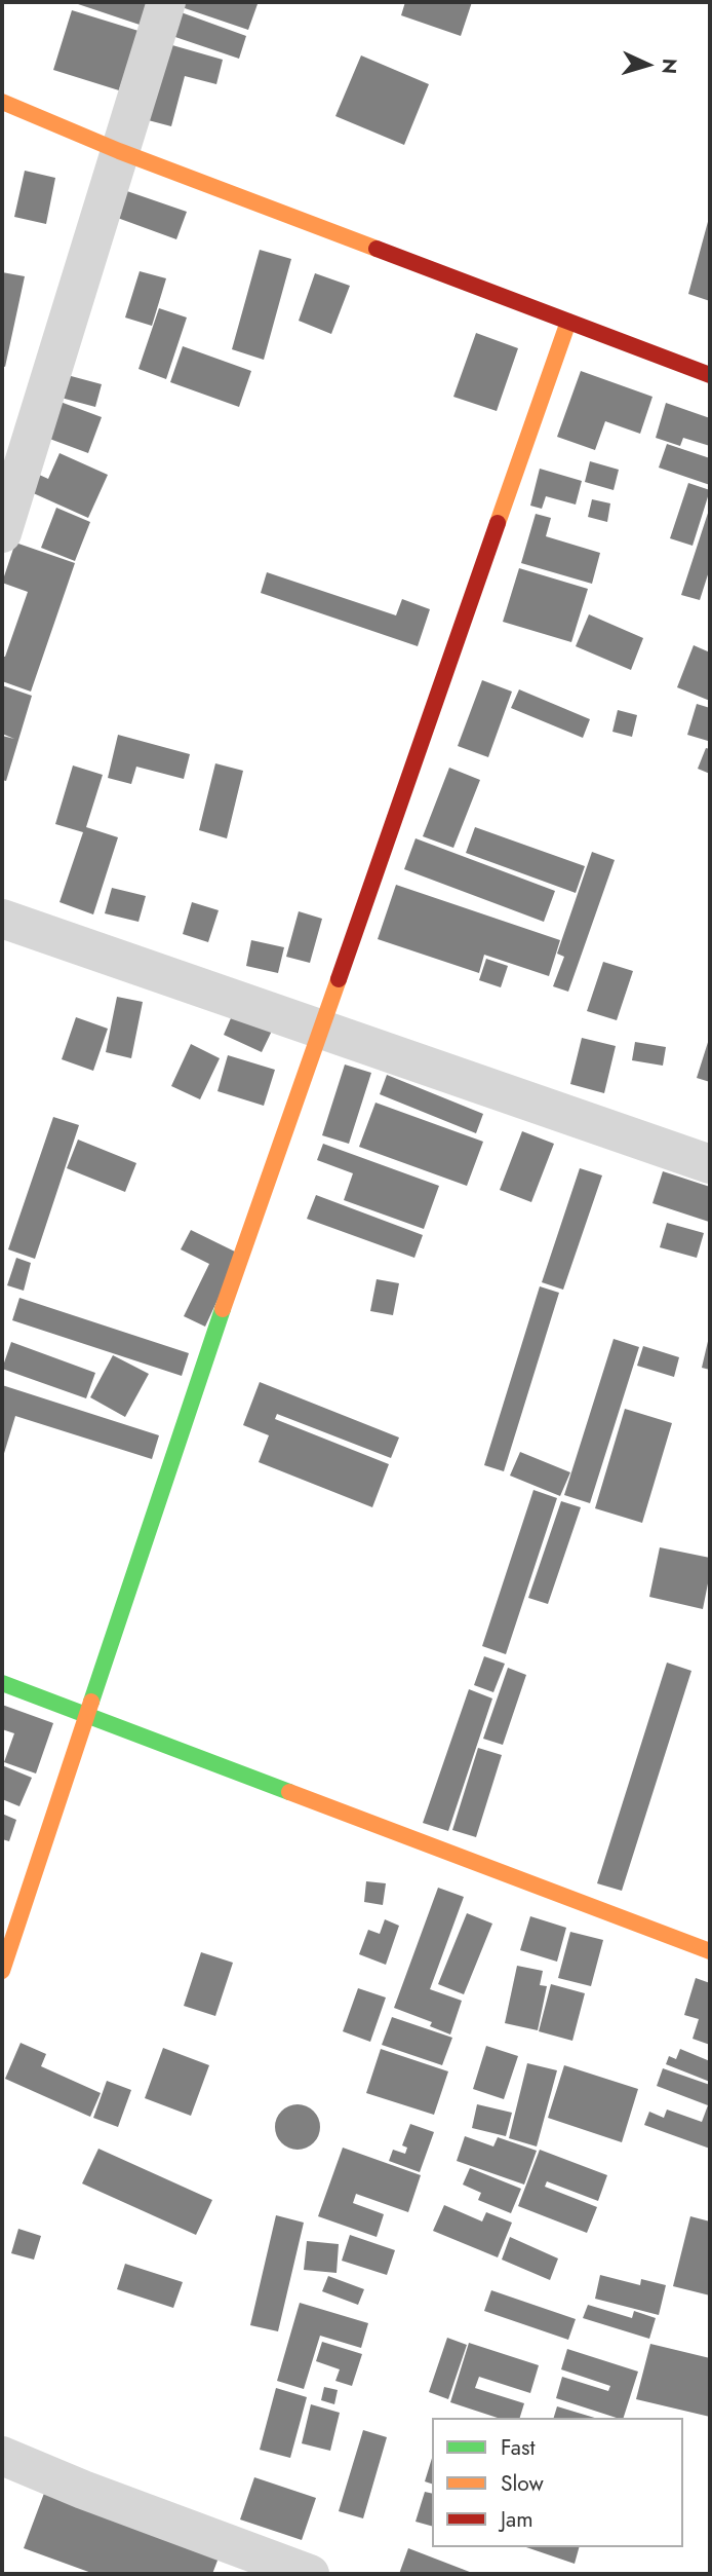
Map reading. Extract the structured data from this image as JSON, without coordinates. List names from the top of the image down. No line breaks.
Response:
{"legend":["Fast","Slow","Jam"],"north":"right"}
